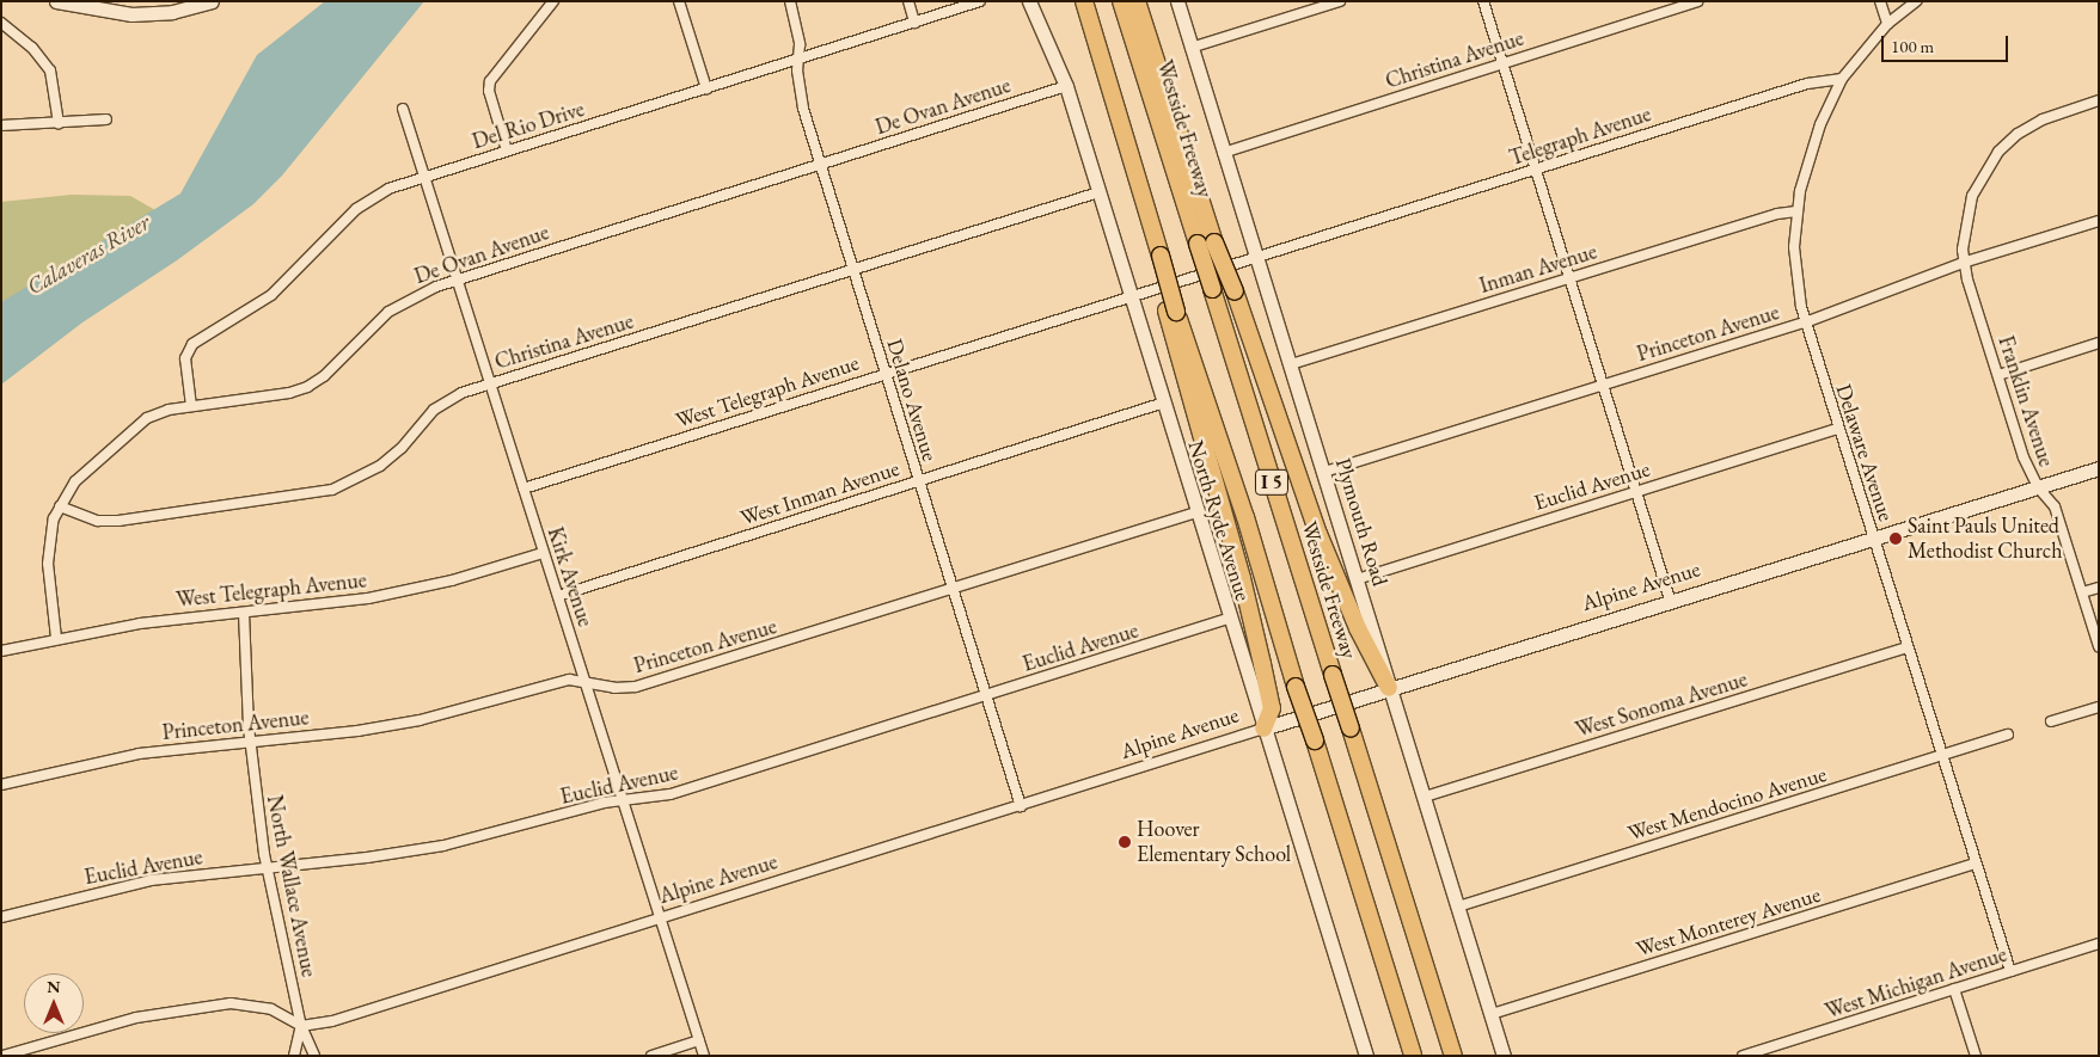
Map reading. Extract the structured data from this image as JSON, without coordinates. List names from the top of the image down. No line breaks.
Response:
{"streets":{"highway":["Westside Freeway","I 5"],"street":["Christina Avenue","De Ovan Avenue","Del Rio Drive","Telegraph Avenue","Inman Avenue","Princeton Avenue","West Telegraph Avenue","Delano Avenue","Franklin Avenue","Delaware Avenue","Euclid Avenue","West Inman Avenue","North Ryde Avenue","Plymouth Road","Kirk Avenue","Alpine Avenue","West Sonoma Avenue","West Mendocino Avenue","North Wallace Avenue","West Monterey Avenue","West Michigan Avenue"]},"crossings":[["Christina Avenue","De Ovan Avenue"],["Christina Avenue","Delano Avenue"],["Christina Avenue","North Ryde Avenue"],["Christina Avenue","Plymouth Road"],["Christina Avenue","Kirk Avenue"],["De Ovan Avenue","Del Rio Drive"],["De Ovan Avenue","West Telegraph Avenue"],["De Ovan Avenue","Delano Avenue"],["De Ovan Avenue","North Ryde Avenue"],["De Ovan Avenue","Kirk Avenue"],["Del Rio Drive","Delano Avenue"],["Del Rio Drive","Kirk Avenue"],["Telegraph Avenue","West Telegraph Avenue"],["Telegraph Avenue","Delaware Avenue"],["Telegraph Avenue","Plymouth Road"],["Inman Avenue","Delaware Avenue"],["Inman Avenue","Plymouth Road"],["Princeton Avenue","Delano Avenue"],["Princeton Avenue","Franklin Avenue"],["Princeton Avenue","Delaware Avenue"],["Princeton Avenue","North Ryde Avenue"],["Princeton Avenue","Plymouth Road"],["Princeton Avenue","Kirk Avenue"],["Princeton Avenue","North Wallace Avenue"],["West Telegraph Avenue","Delano Avenue"],["West Telegraph Avenue","North Ryde Avenue"],["West Telegraph Avenue","Kirk Avenue"],["West Telegraph Avenue","North Wallace Avenue"],["Delano Avenue","Euclid Avenue"],["Delano Avenue","West Inman Avenue"],["Delano Avenue","Alpine Avenue"],["Franklin Avenue","Alpine Avenue"],["Delaware Avenue","Euclid Avenue"],["Delaware Avenue","Alpine Avenue"],["Delaware Avenue","West Sonoma Avenue"],["Delaware Avenue","West Mendocino Avenue"],["Delaware Avenue","West Monterey Avenue"],["Delaware Avenue","West Michigan Avenue"],["Euclid Avenue","North Ryde Avenue"],["Euclid Avenue","Plymouth Road"],["Euclid Avenue","Kirk Avenue"],["Euclid Avenue","North Wallace Avenue"],["West Inman Avenue","North Ryde Avenue"],["West Inman Avenue","Kirk Avenue"],["North Ryde Avenue","Alpine Avenue"],["Plymouth Road","Alpine Avenue"],["Plymouth Road","West Sonoma Avenue"],["Plymouth Road","West Mendocino Avenue"],["Plymouth Road","West Monterey Avenue"],["Kirk Avenue","Alpine Avenue"],["Alpine Avenue","North Wallace Avenue"]],"water":["Calaveras River"],"places":["Saint Pauls United Methodist Church","Hoover Elementary School"],"scale_bar":"100 m","north":"top"}
